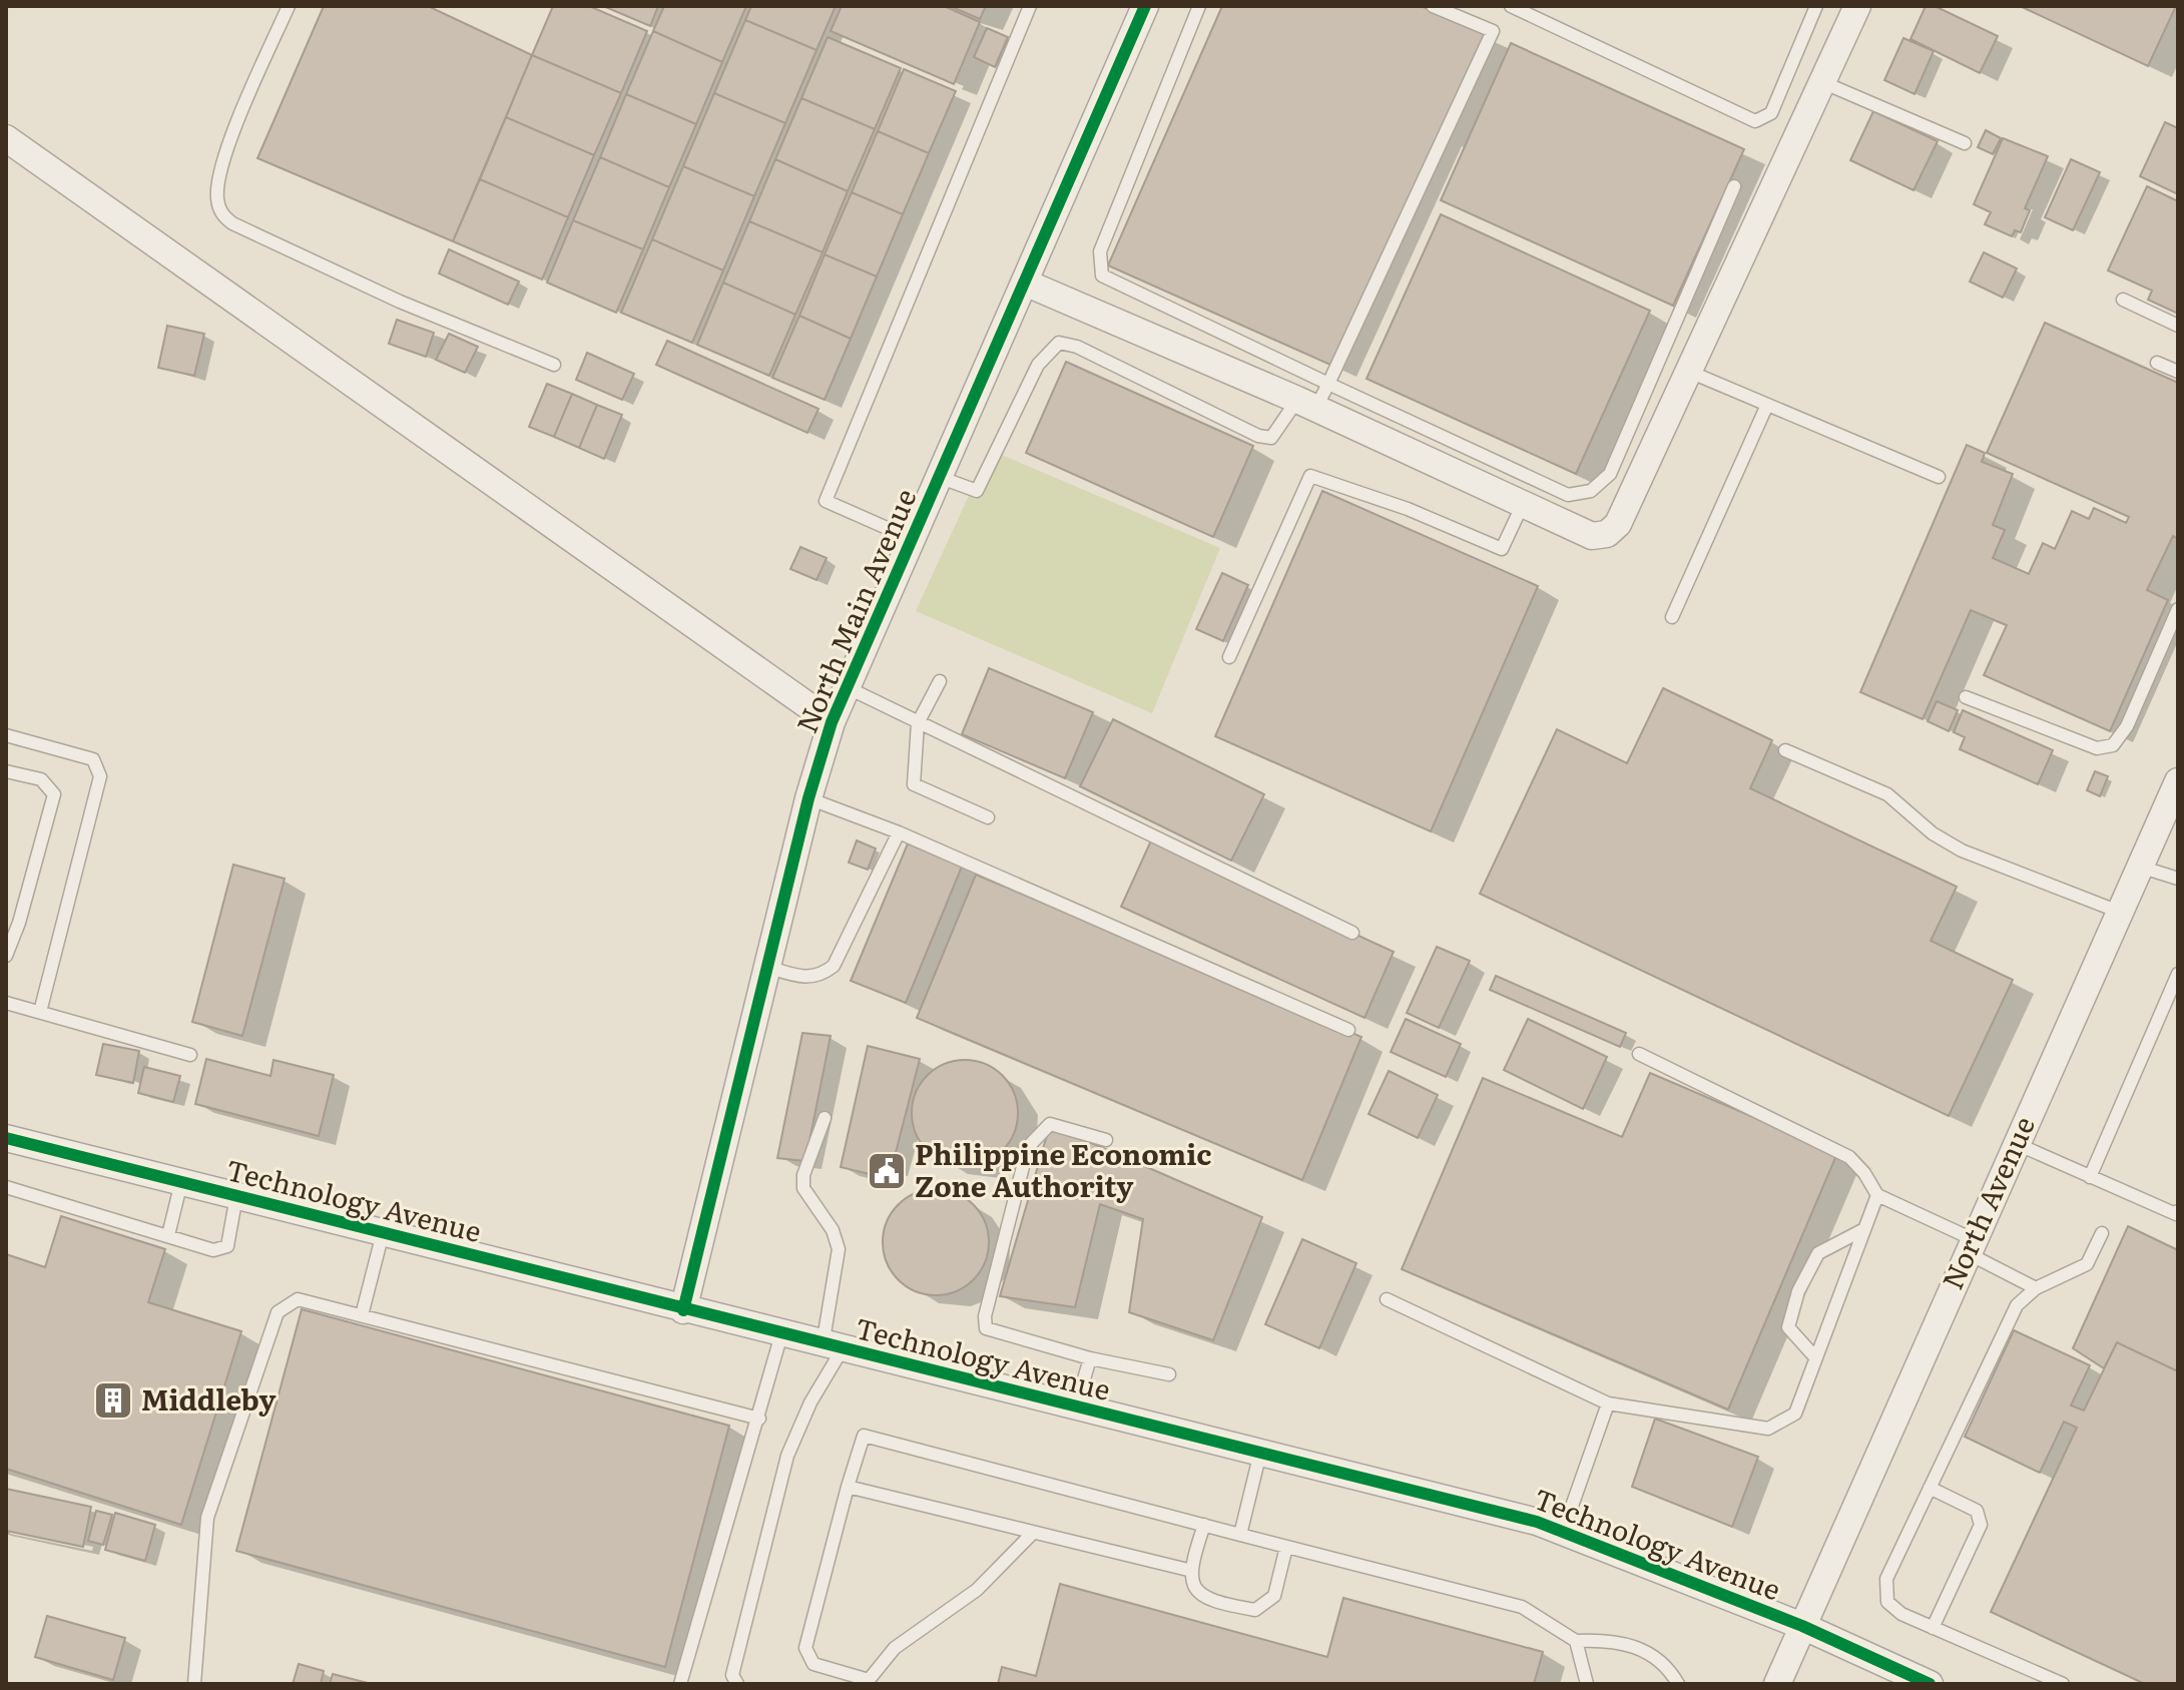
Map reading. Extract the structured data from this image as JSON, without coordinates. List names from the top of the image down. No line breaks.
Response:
{"streets":{"street":["North Main Avenue","Technology Avenue","North Avenue"]},"crossings":[["North Main Avenue","Technology Avenue"],["Technology Avenue","North Avenue"]],"places":{"public building":["Philippine Economic Zone Authority"],"building":["Middleby"]}}
